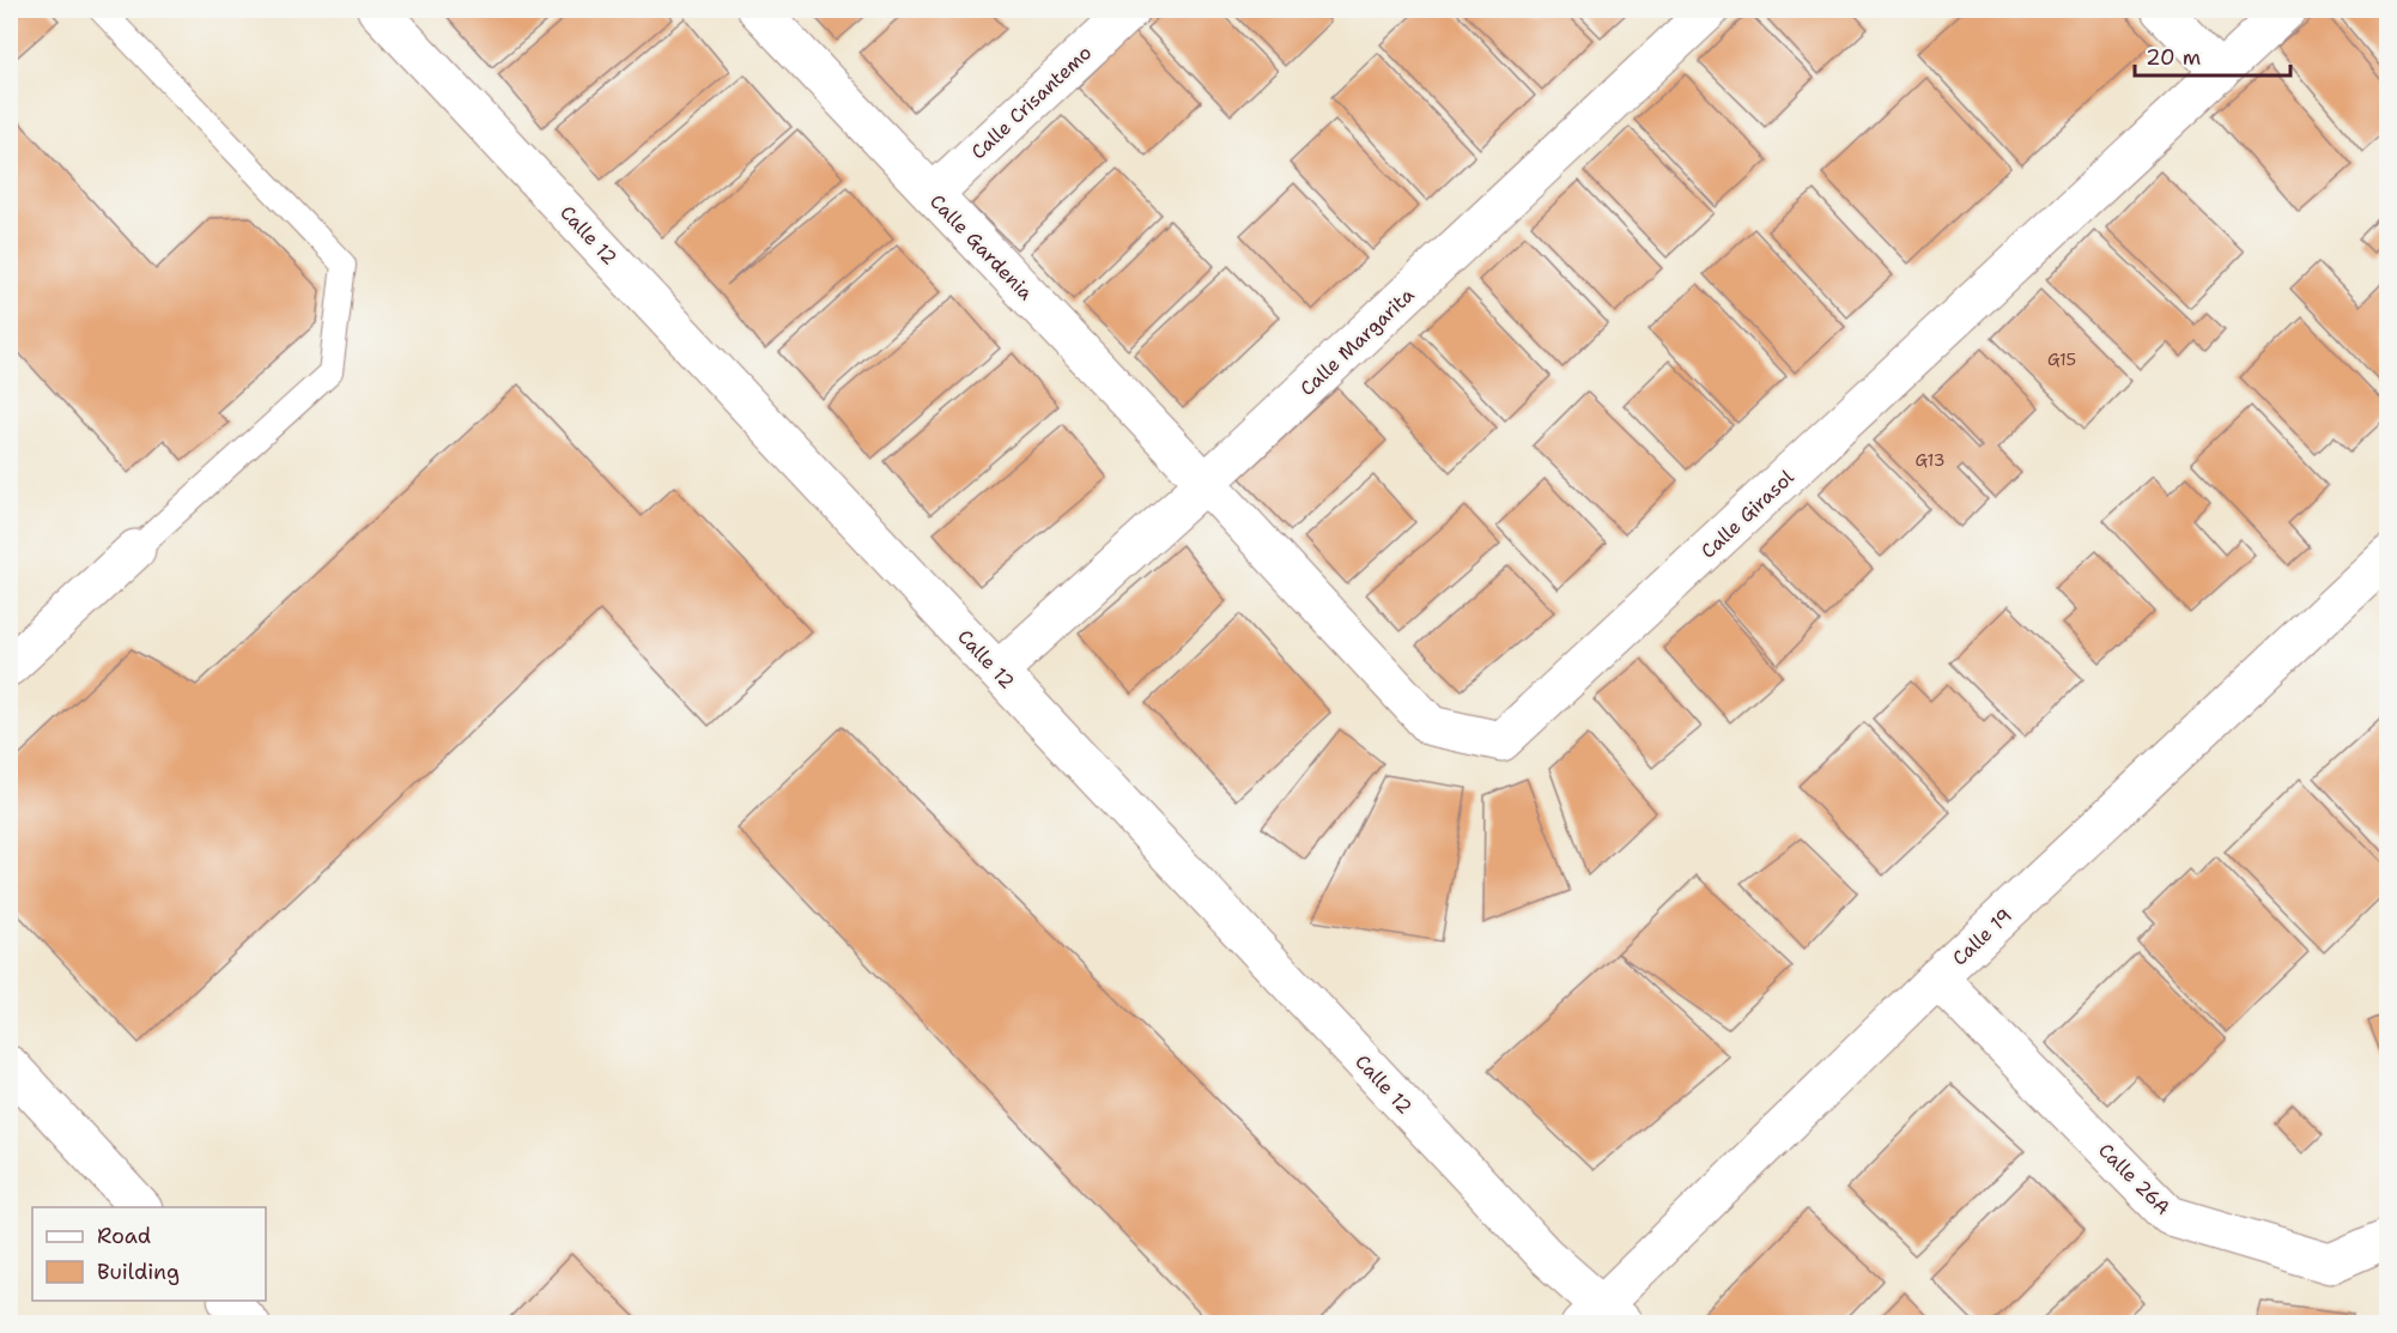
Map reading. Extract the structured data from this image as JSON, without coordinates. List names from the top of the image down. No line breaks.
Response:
{"streets":{"street":["Calle Crisantemo","Calle 12","Calle Gardenia","Calle Margarita","Calle Girasol","Calle 19","Calle 26A"]},"crossings":[["Calle Crisantemo","Calle Gardenia"],["Calle 12","Calle Margarita"],["Calle 12","Calle 19"],["Calle Gardenia","Calle Margarita"],["Calle Gardenia","Calle Girasol"],["Calle Margarita","Calle Girasol"],["Calle 19","Calle 26A"]],"house_numbers":["G15","G13"],"legend":["Road","Building"],"scale_bar":"20 m"}
